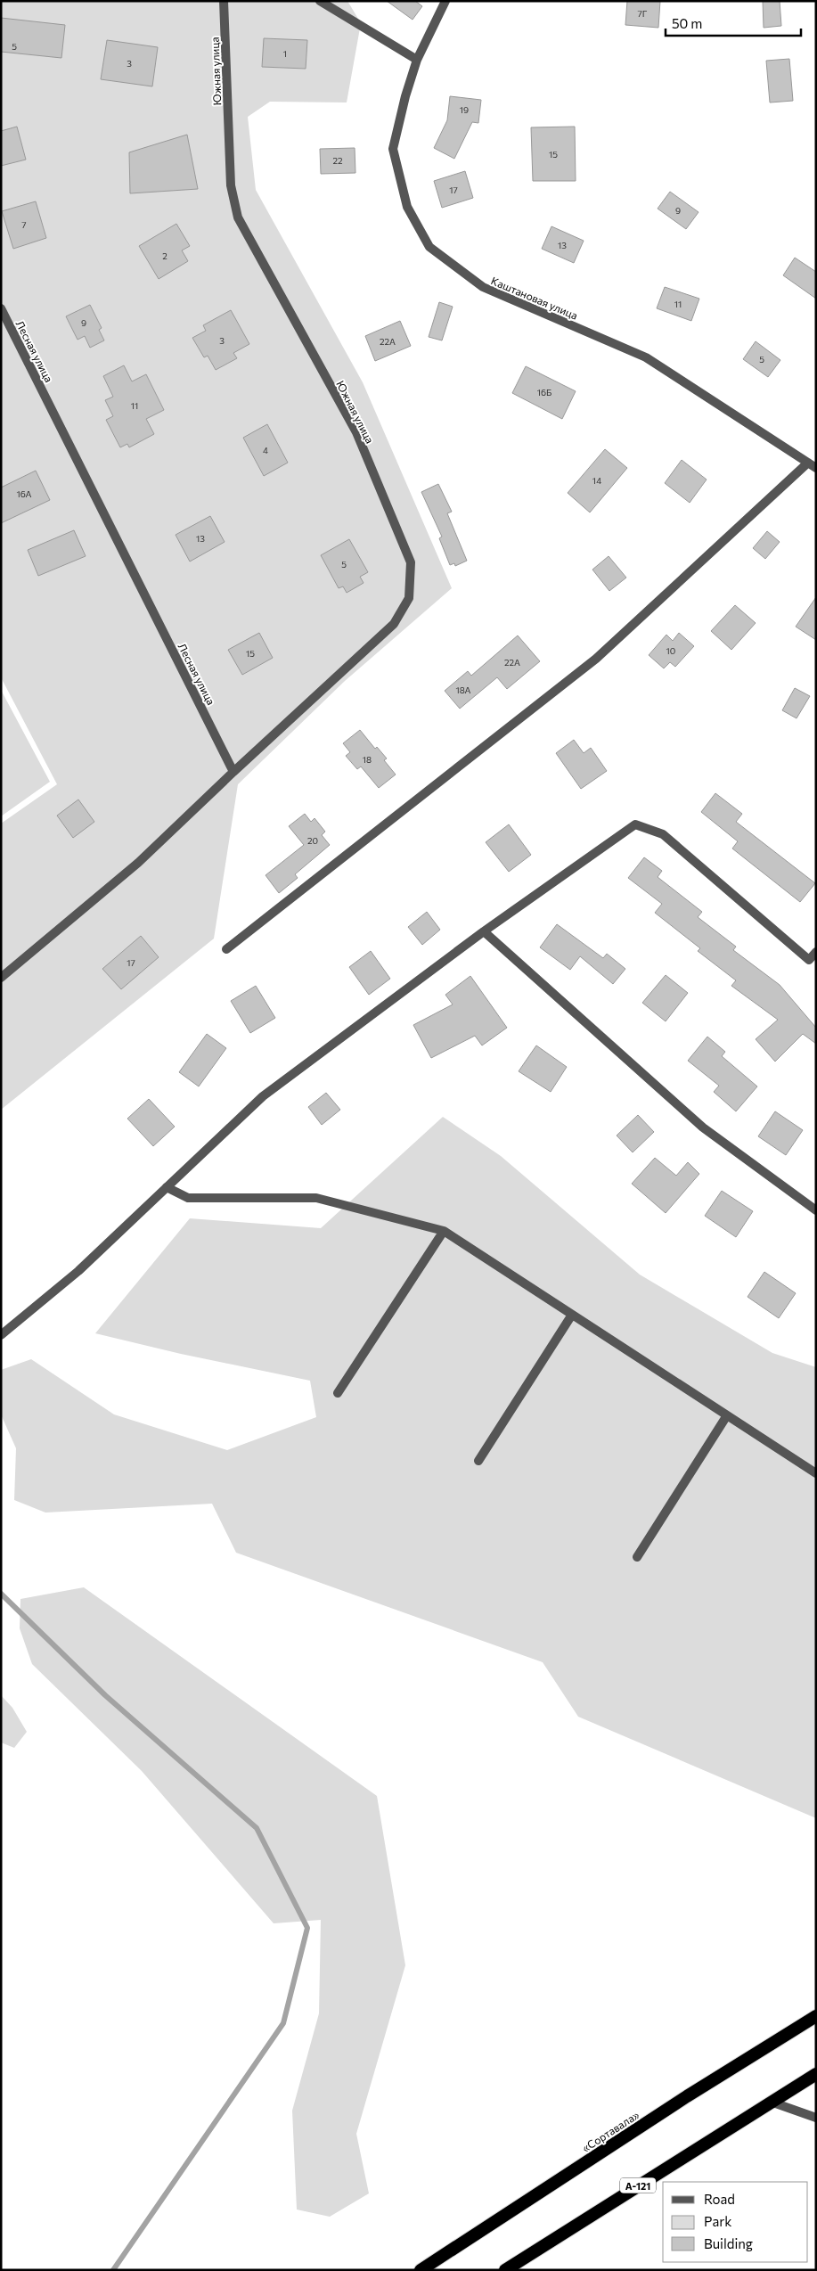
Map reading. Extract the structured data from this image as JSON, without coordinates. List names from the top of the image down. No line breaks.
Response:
{"streets":{"highway":["«Сортавала»","А-121"],"street":["Южная улица","Каштановая улица","Лесная улица"]},"crossings":[["Южная улица","Лесная улица"]],"house_numbers":["7Г","5","1","3","19","15","22","17","9","7","13","2","11","9","3","22А","5","16Б","11","4","14","16А","13","5","10","15","22А","18А","18","20","17"],"legend":["Road","Park","Building"],"scale_bar":"50 m"}
